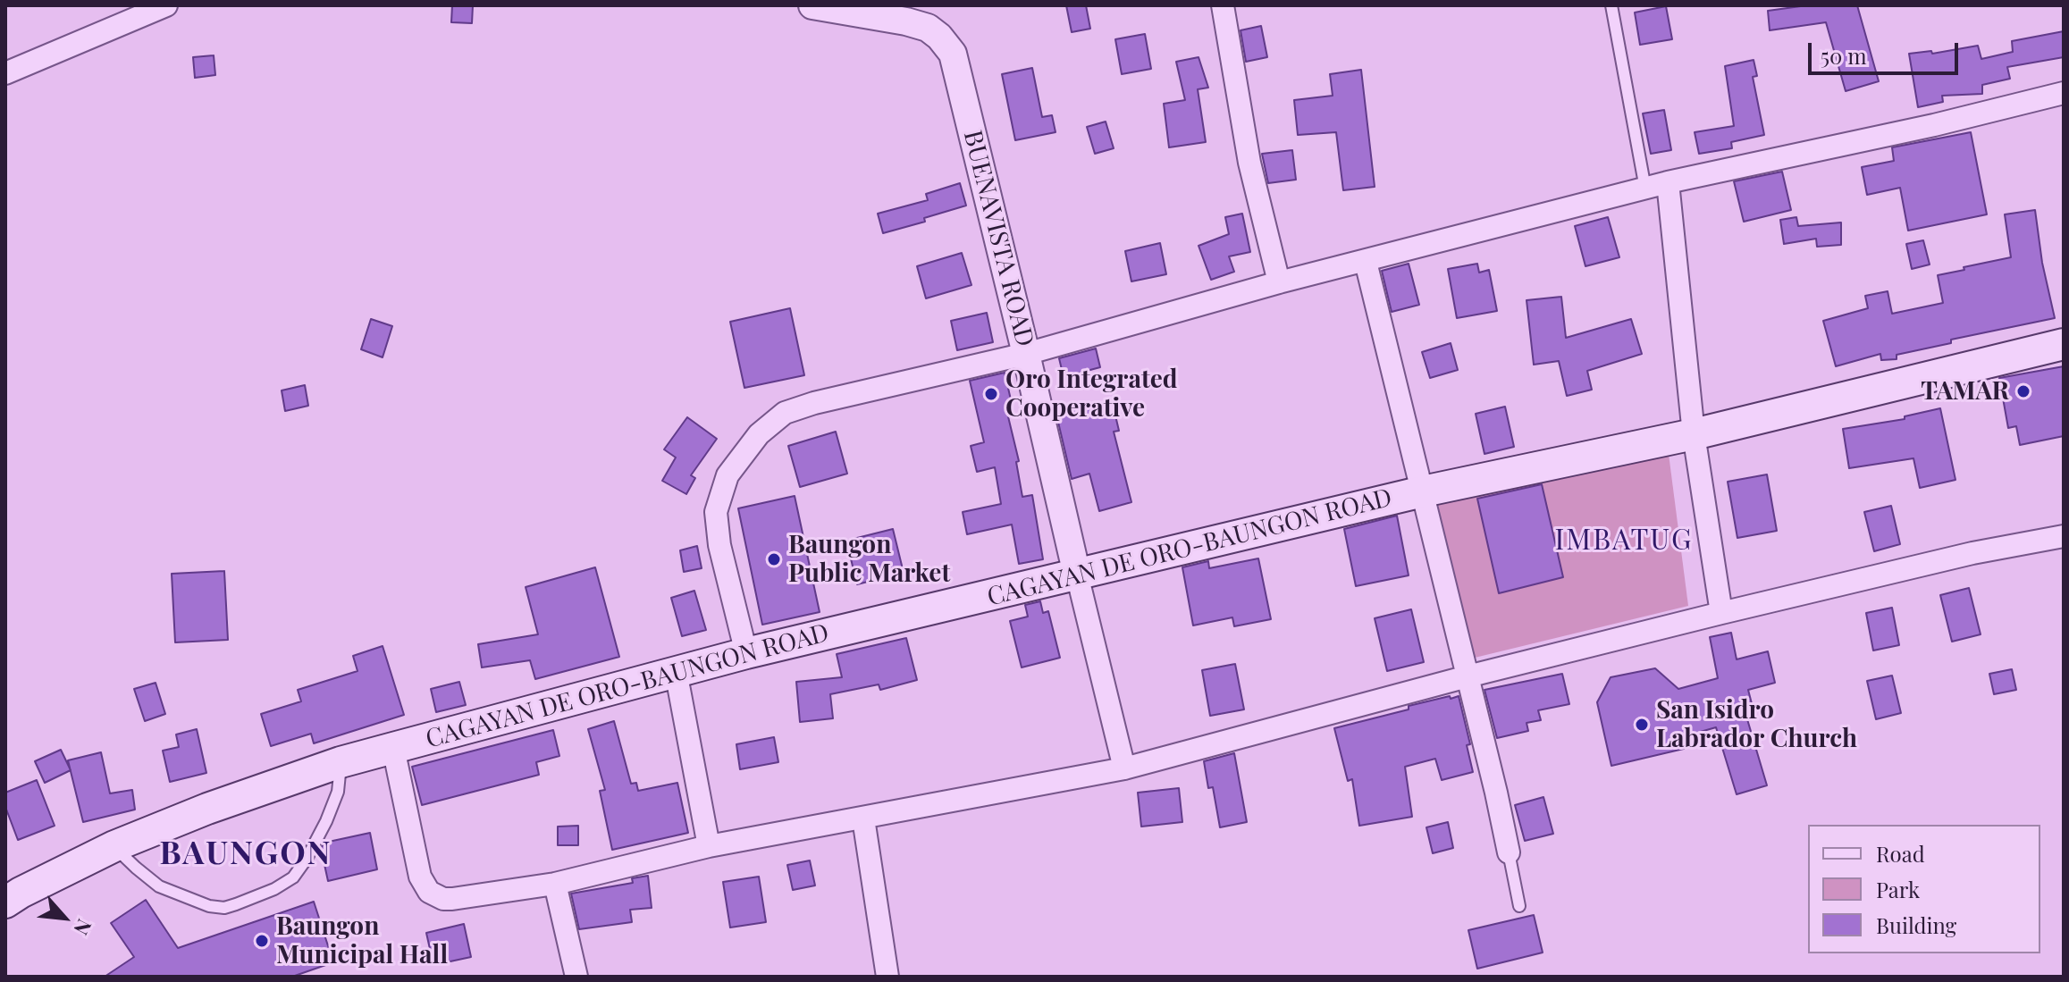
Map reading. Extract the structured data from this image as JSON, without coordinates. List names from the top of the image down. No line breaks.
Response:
{"streets":{"main road":["CAGAYAN DE ORO-BAUNGON ROAD"],"street":["BUENAVISTA ROAD"]},"crossings":[["BUENAVISTA ROAD","CAGAYAN DE ORO-BAUNGON ROAD"]],"districts":["IMBATUG","BAUNGON"],"places":["TAMAR","Oro Integrated Cooperative","Baungon Public Market","San Isidro Labrador Church","Baungon Municipal Hall"],"legend":["Road","Park","Building"],"scale_bar":"50 m","north":"bottom right"}
